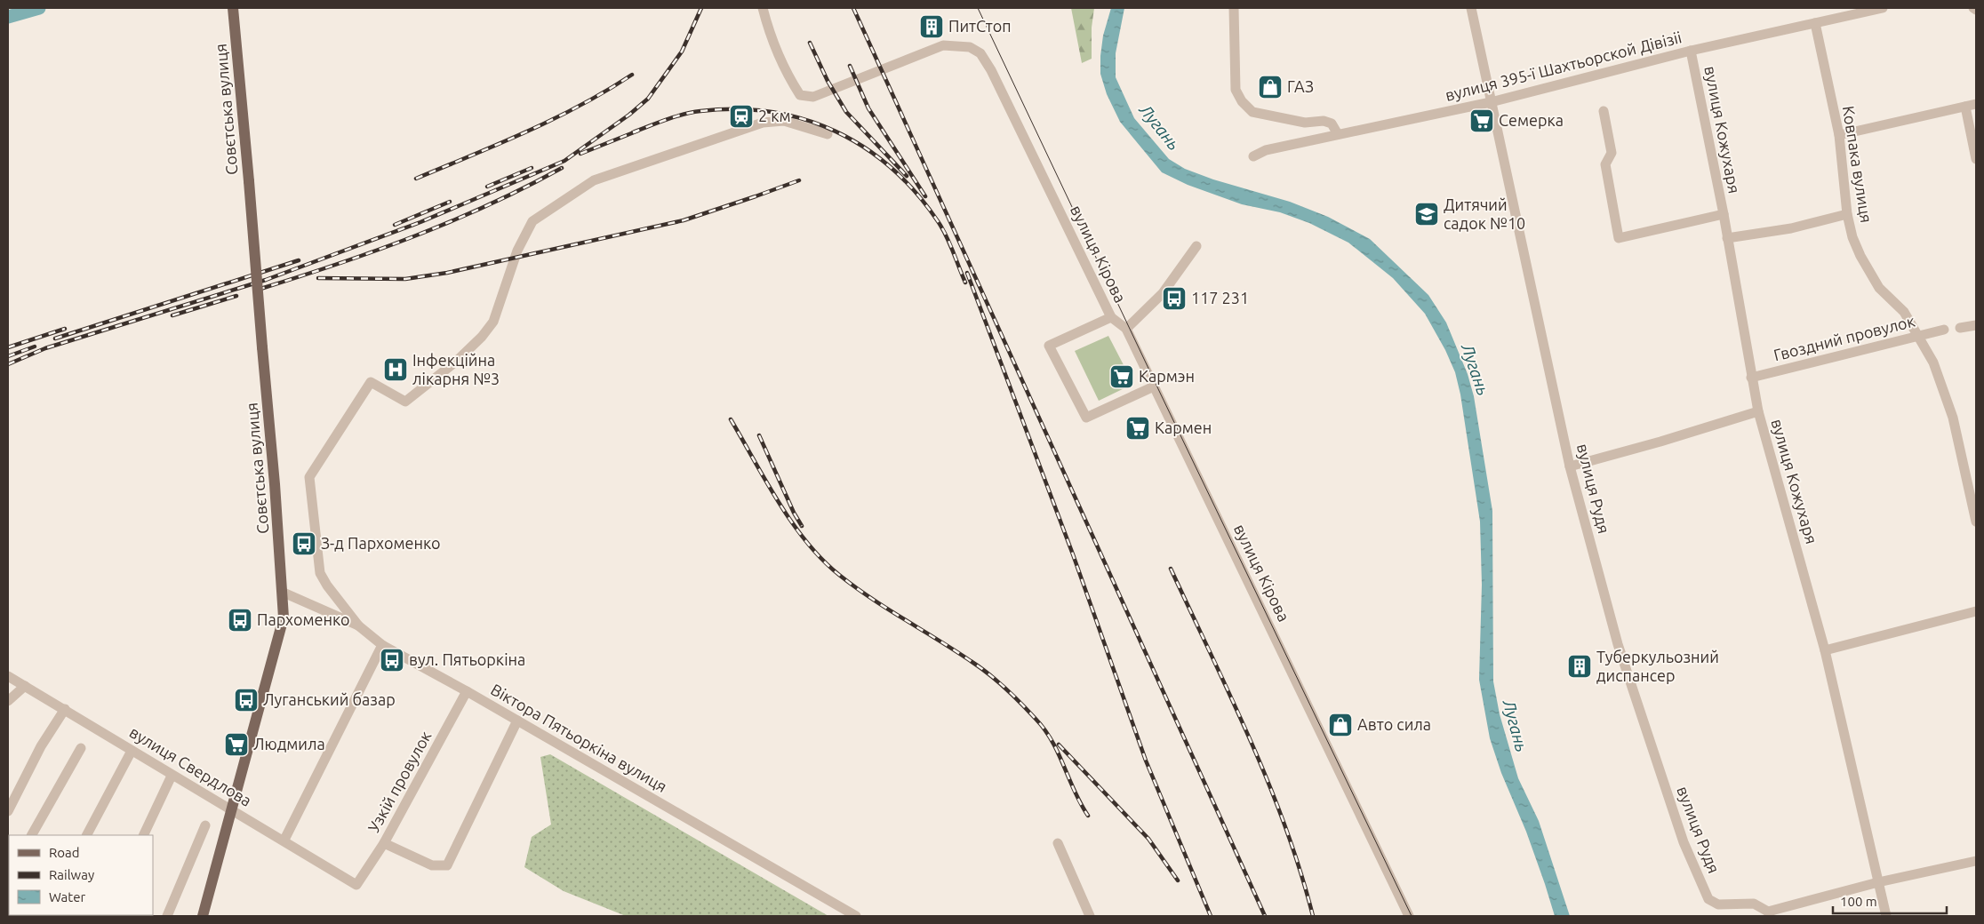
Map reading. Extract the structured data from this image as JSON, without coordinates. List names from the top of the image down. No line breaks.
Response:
{"streets":{"main road":["Совєтська вулиця"],"street":["вулиця 395-ї Шахтьорской Дівізіі","вулиця Кожухаря","Ковпака вулиця","вулиця Кірова","Гвоздний провулок","вулиця Рудя","Віктора Пятьоркіна вулиця","вулиця Свердлова","Узкій провулок"]},"crossings":[["вулиця 395-ї Шахтьорской Дівізіі","вулиця Кожухаря"],["вулиця 395-ї Шахтьорской Дівізіі","Ковпака вулиця"],["вулиця 395-ї Шахтьорской Дівізіі","вулиця Рудя"],["Совєтська вулиця","Віктора Пятьоркіна вулиця"],["Совєтська вулиця","вулиця Свердлова"],["вулиця Кожухаря","Гвоздний провулок"],["Ковпака вулиця","Гвоздний провулок"],["Віктора Пятьоркіна вулиця","Узкій провулок"],["вулиця Свердлова","Узкій провулок"]],"water":["Лугань"],"places":{"building":["ПитСтоп","Туберкульозний диспансер"],"shop":["ГАЗ","Авто сила"],"station":["2 км"],"supermarket":["Семерка","Кармэн","Кармен","Людмила"],"school or university":["Дитячий садок №10"],"bus stop":["117 231","З-д Пархоменко","Пархоменко","вул. Пятьоркіна","Луганський базар"],"hospital":["Інфекційна лікарня №3"]},"legend":["Road","Railway","Water"],"scale_bar":"100 m"}
